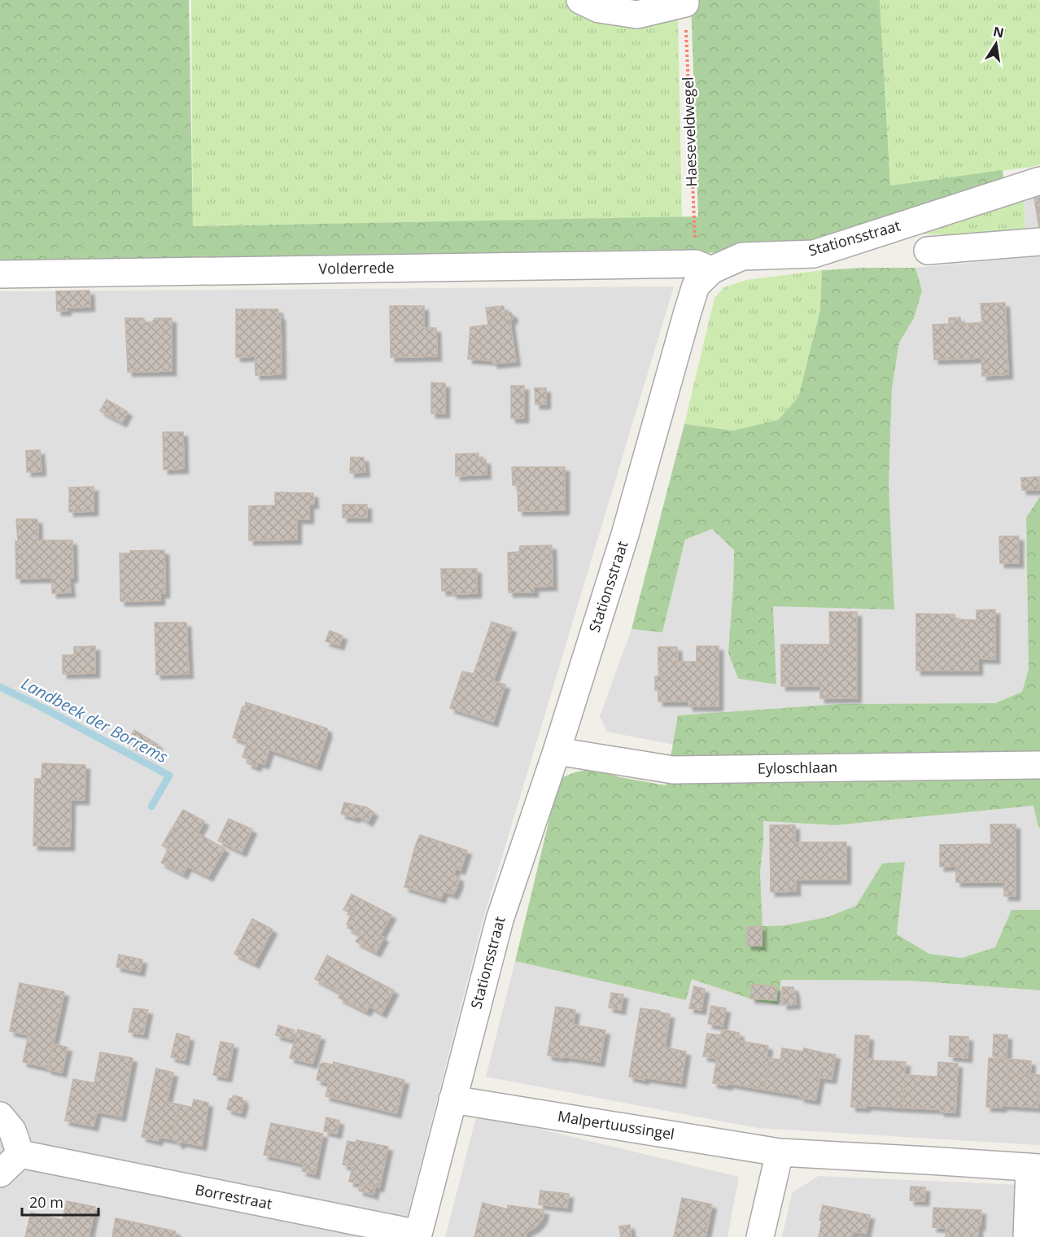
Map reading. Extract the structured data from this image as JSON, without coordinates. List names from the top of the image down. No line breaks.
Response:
{"streets":{"street":["Stationsstraat","Volderrede","Eyloschlaan","Malpertuussingel","Borrestraat"],"path":["Haeseveldwegel"]},"crossings":[["Haeseveldwegel","Stationsstraat"],["Haeseveldwegel","Volderrede"],["Stationsstraat","Volderrede"],["Stationsstraat","Eyloschlaan"],["Stationsstraat","Malpertuussingel"],["Stationsstraat","Borrestraat"]],"water":["Landbeek der Borrems"],"scale_bar":"20 m","north":"top"}
